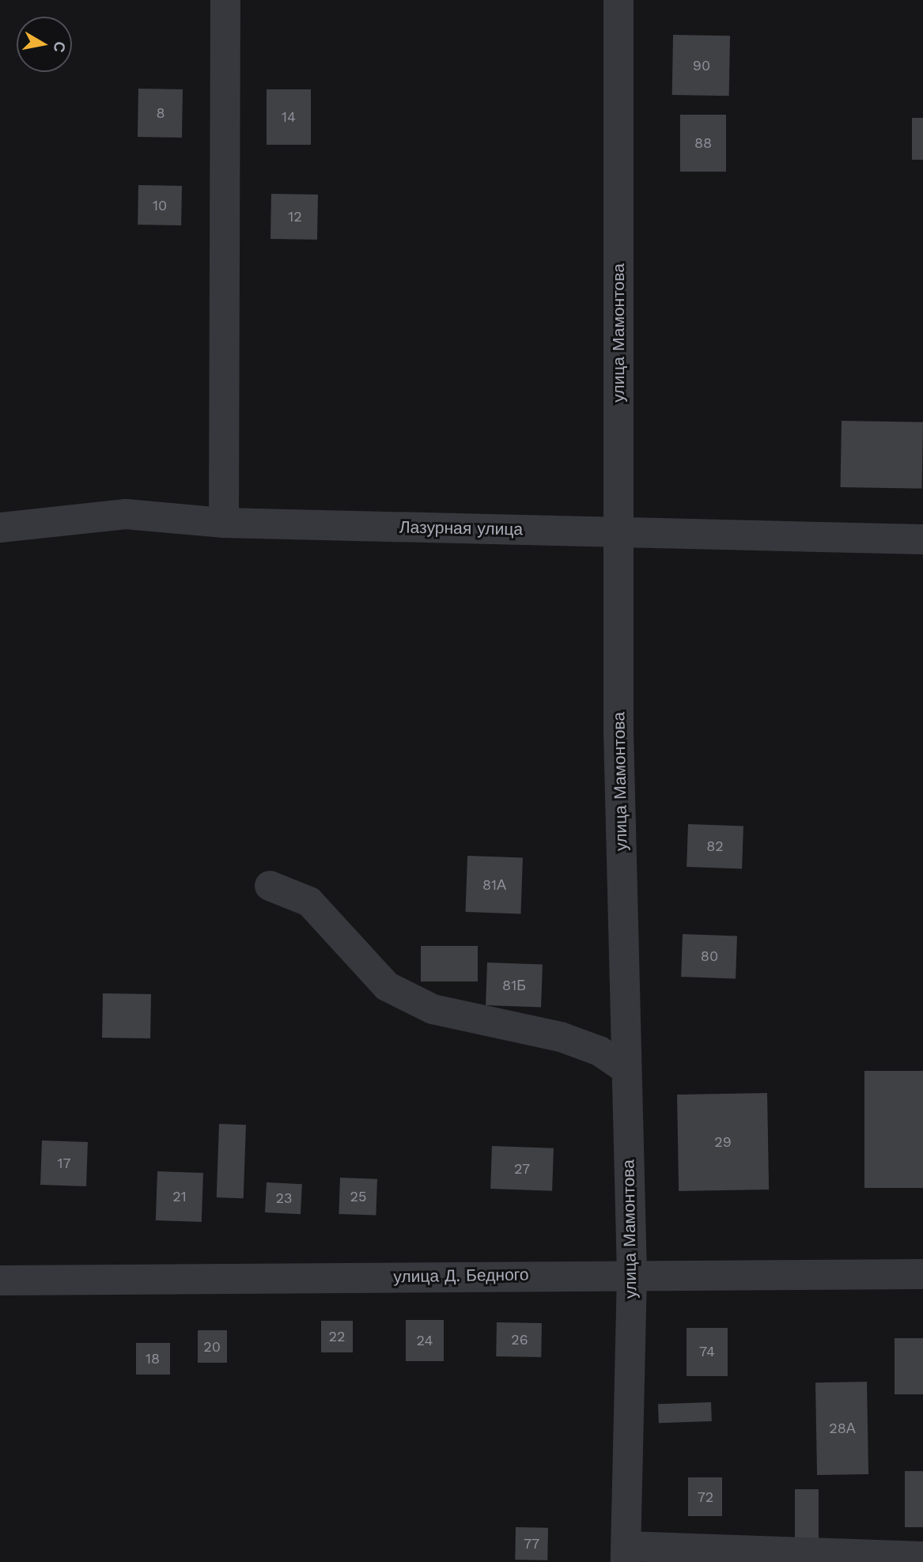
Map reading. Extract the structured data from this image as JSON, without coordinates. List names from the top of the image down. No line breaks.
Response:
{"streets":{"street":["улица Мамонтова","Лазурная улица","улица Д. Бедного"]},"crossings":[["улица Мамонтова","Лазурная улица"],["улица Мамонтова","улица Д. Бедного"]],"house_numbers":["90","8","14","88","10","12","82","81А","80","81Б","29","17","27","21","25","23","22","26","24","20","74","18","28А","72","77"],"north":"right"}
